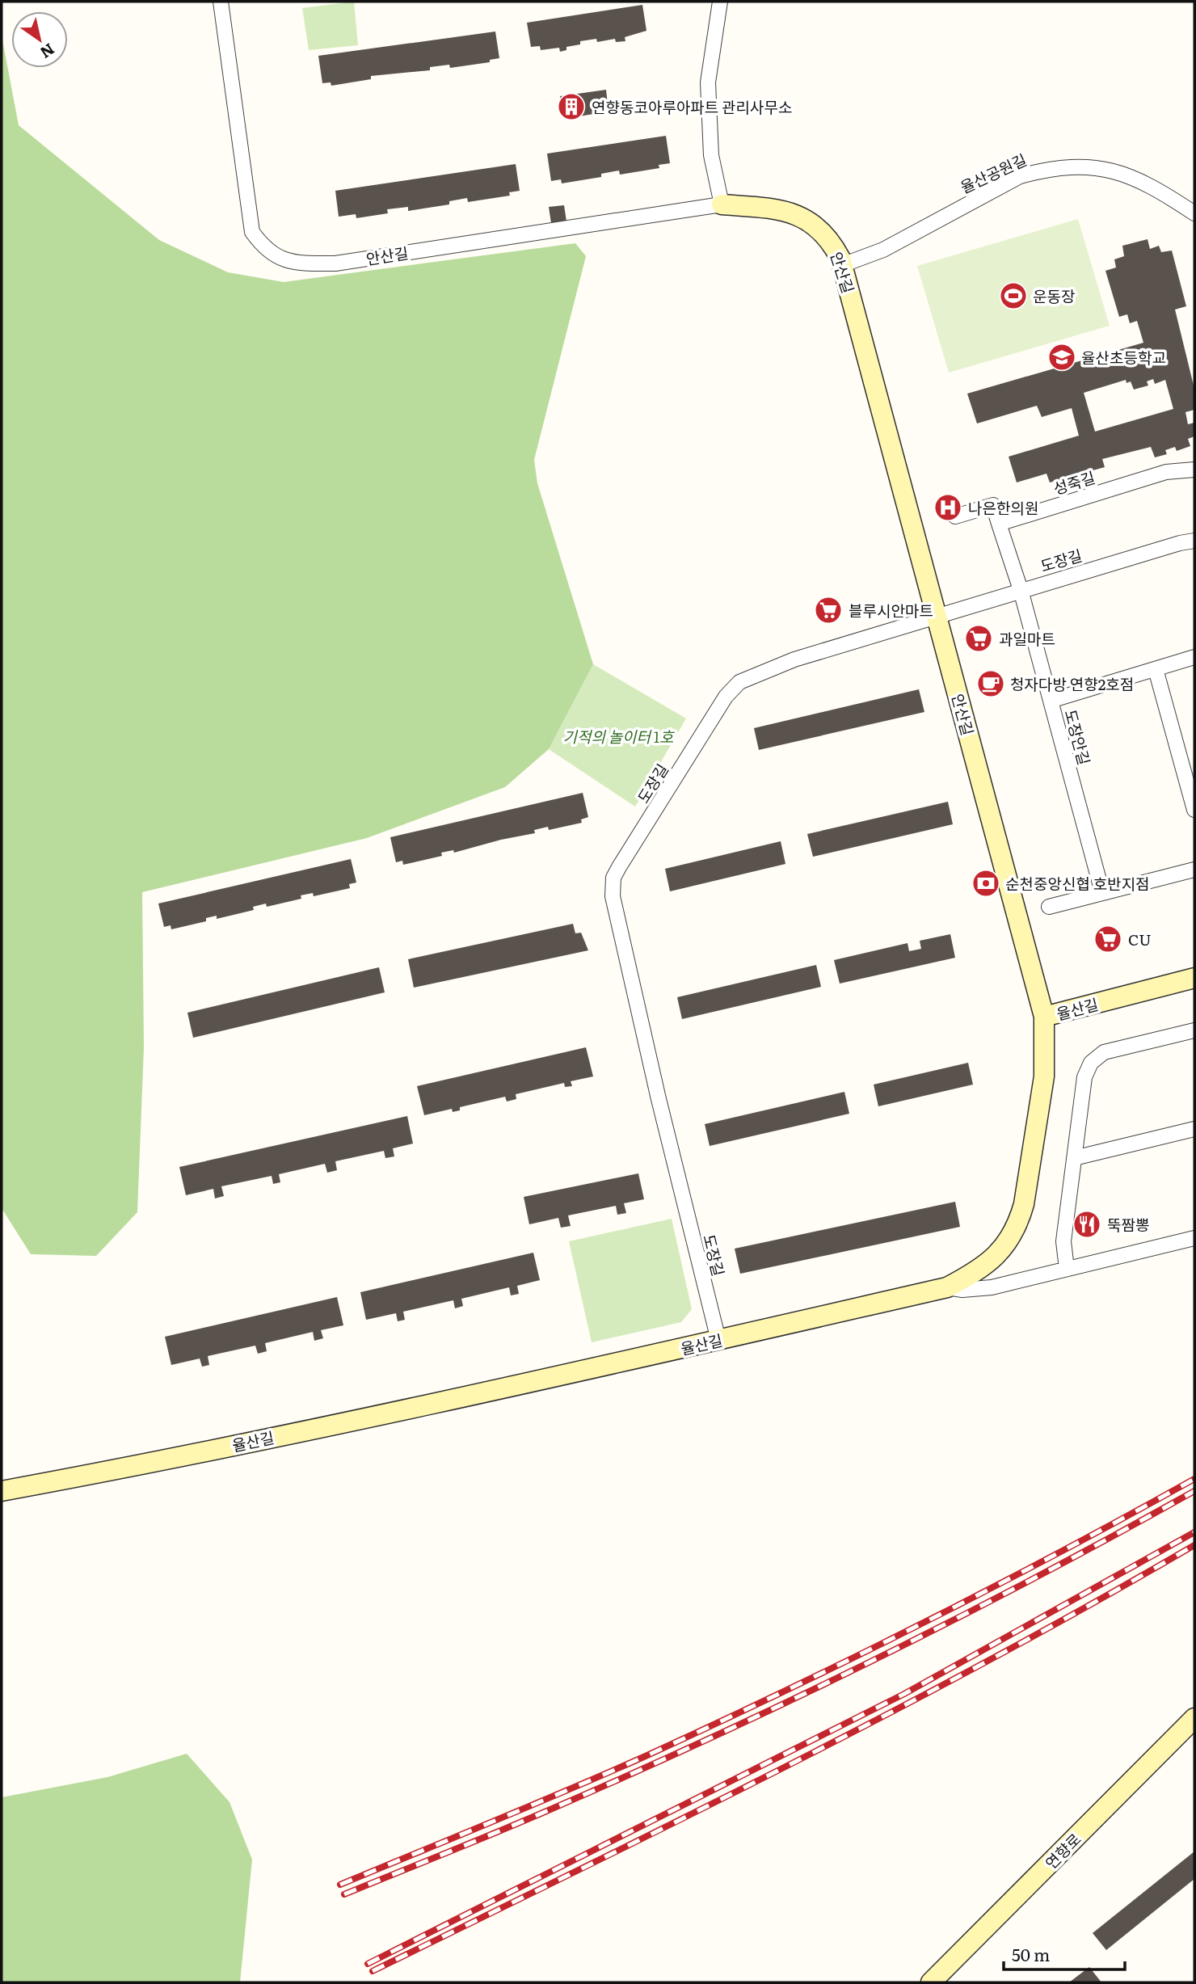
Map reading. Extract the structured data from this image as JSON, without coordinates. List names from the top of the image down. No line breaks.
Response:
{"streets":{"street":["율산공원길","안산길","성죽길","도장길","도장안길","율산길","연향로"]},"crossings":[["율산공원길","안산길"],["안산길","도장길"],["안산길","율산길"],["도장길","도장안길"],["도장길","율산길"]],"parks":["기적의 놀이터 1호"],"places":{"building":["연향동코아루아파트 관리사무소"],"sports":["운동장"],"school or university":["율산초등학교"],"hospital":["나은한의원"],"supermarket":["블루시안마트","과일마트","CU"],"cafe":["청자다방 연향2호점"],"bank":["순천중앙신협 호반지점"],"restaurant":["뚝짬뽕"]},"scale_bar":"50 m","north":"bottom right"}
